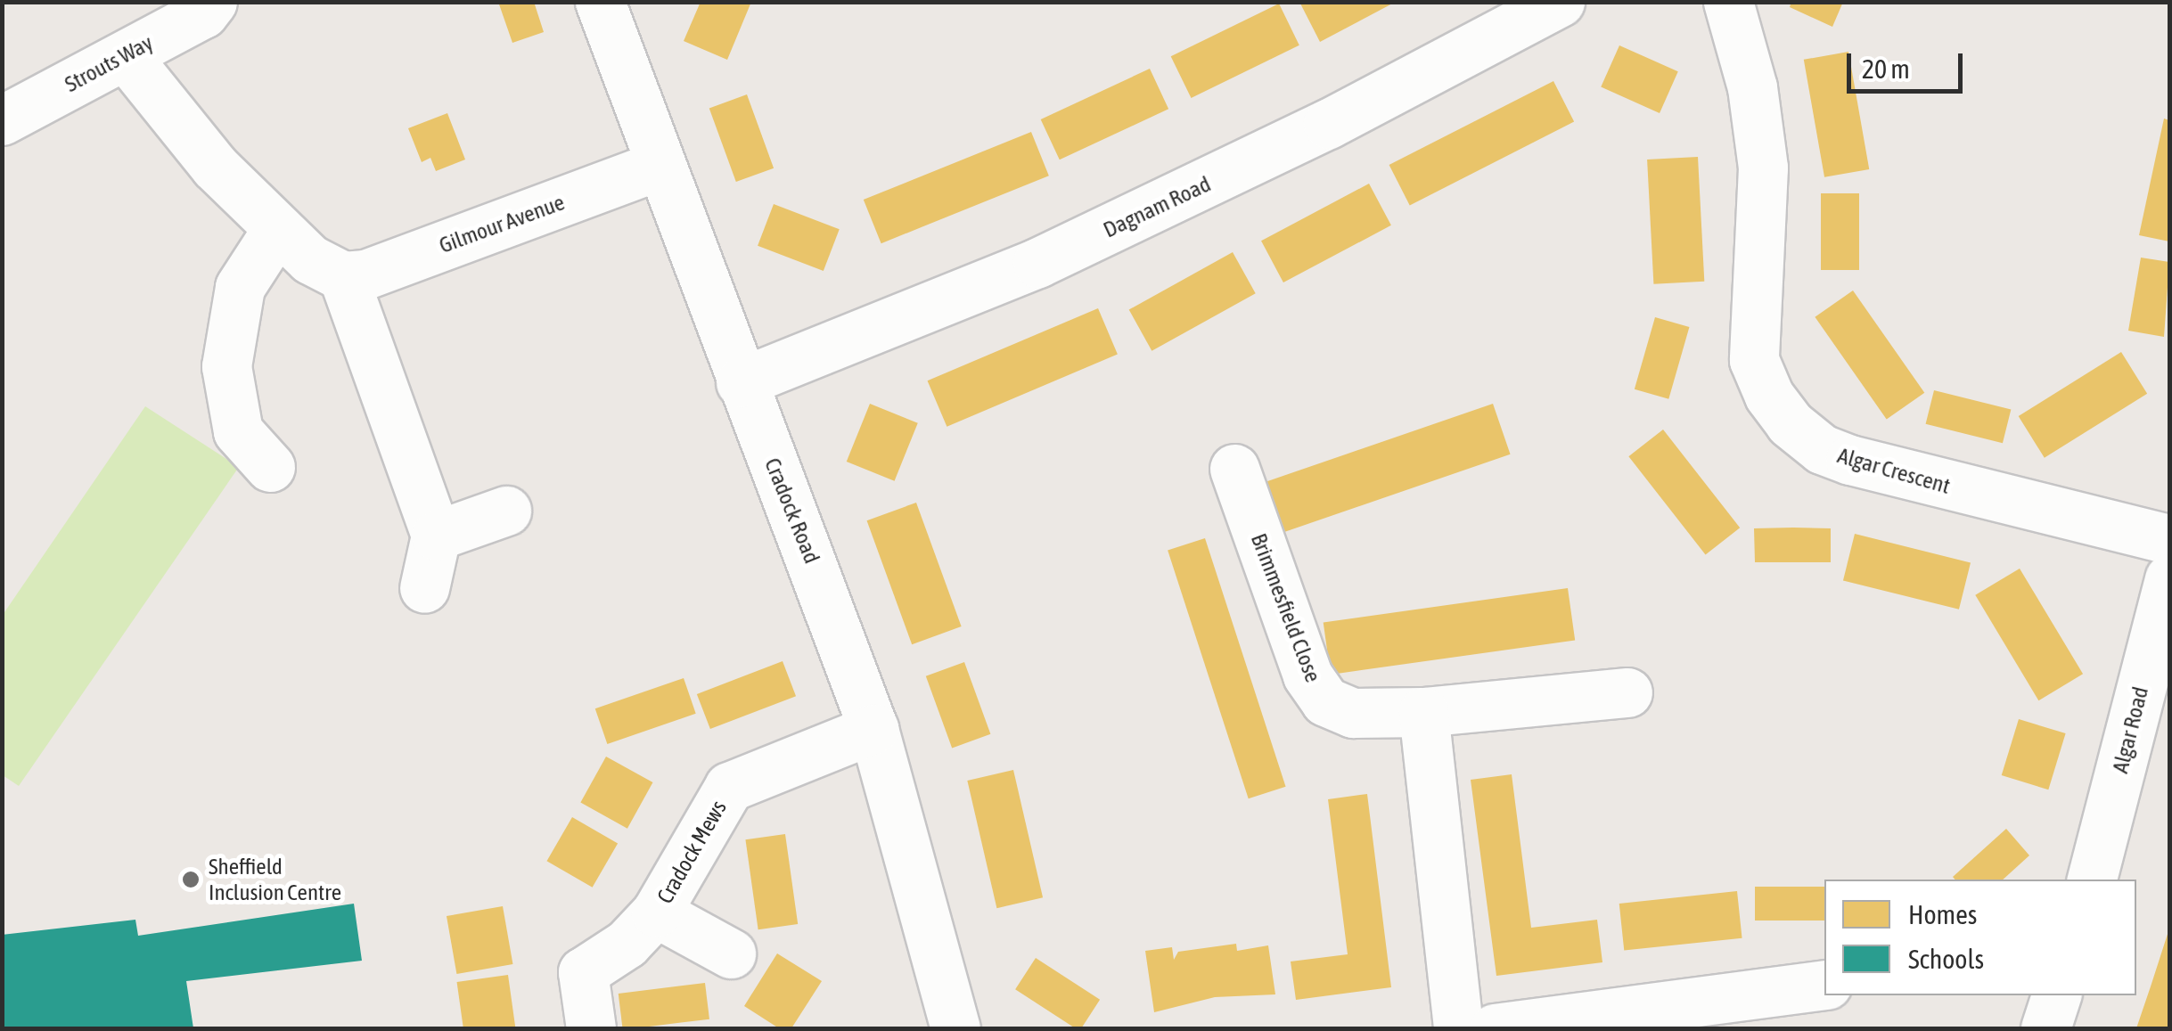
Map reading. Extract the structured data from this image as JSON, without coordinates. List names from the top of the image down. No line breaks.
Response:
{"streets":{"street":["Strouts Way","Dagnam Road","Gilmour Avenue","Algar Crescent","Cradock Road","Brimmesfield Close","Algar Road","Cradock Mews"]},"crossings":[["Dagnam Road","Cradock Road"],["Gilmour Avenue","Cradock Road"],["Cradock Road","Cradock Mews"]],"places":["Sheffield Inclusion Centre"],"legend":["Homes","Schools"],"scale_bar":"20 m"}
